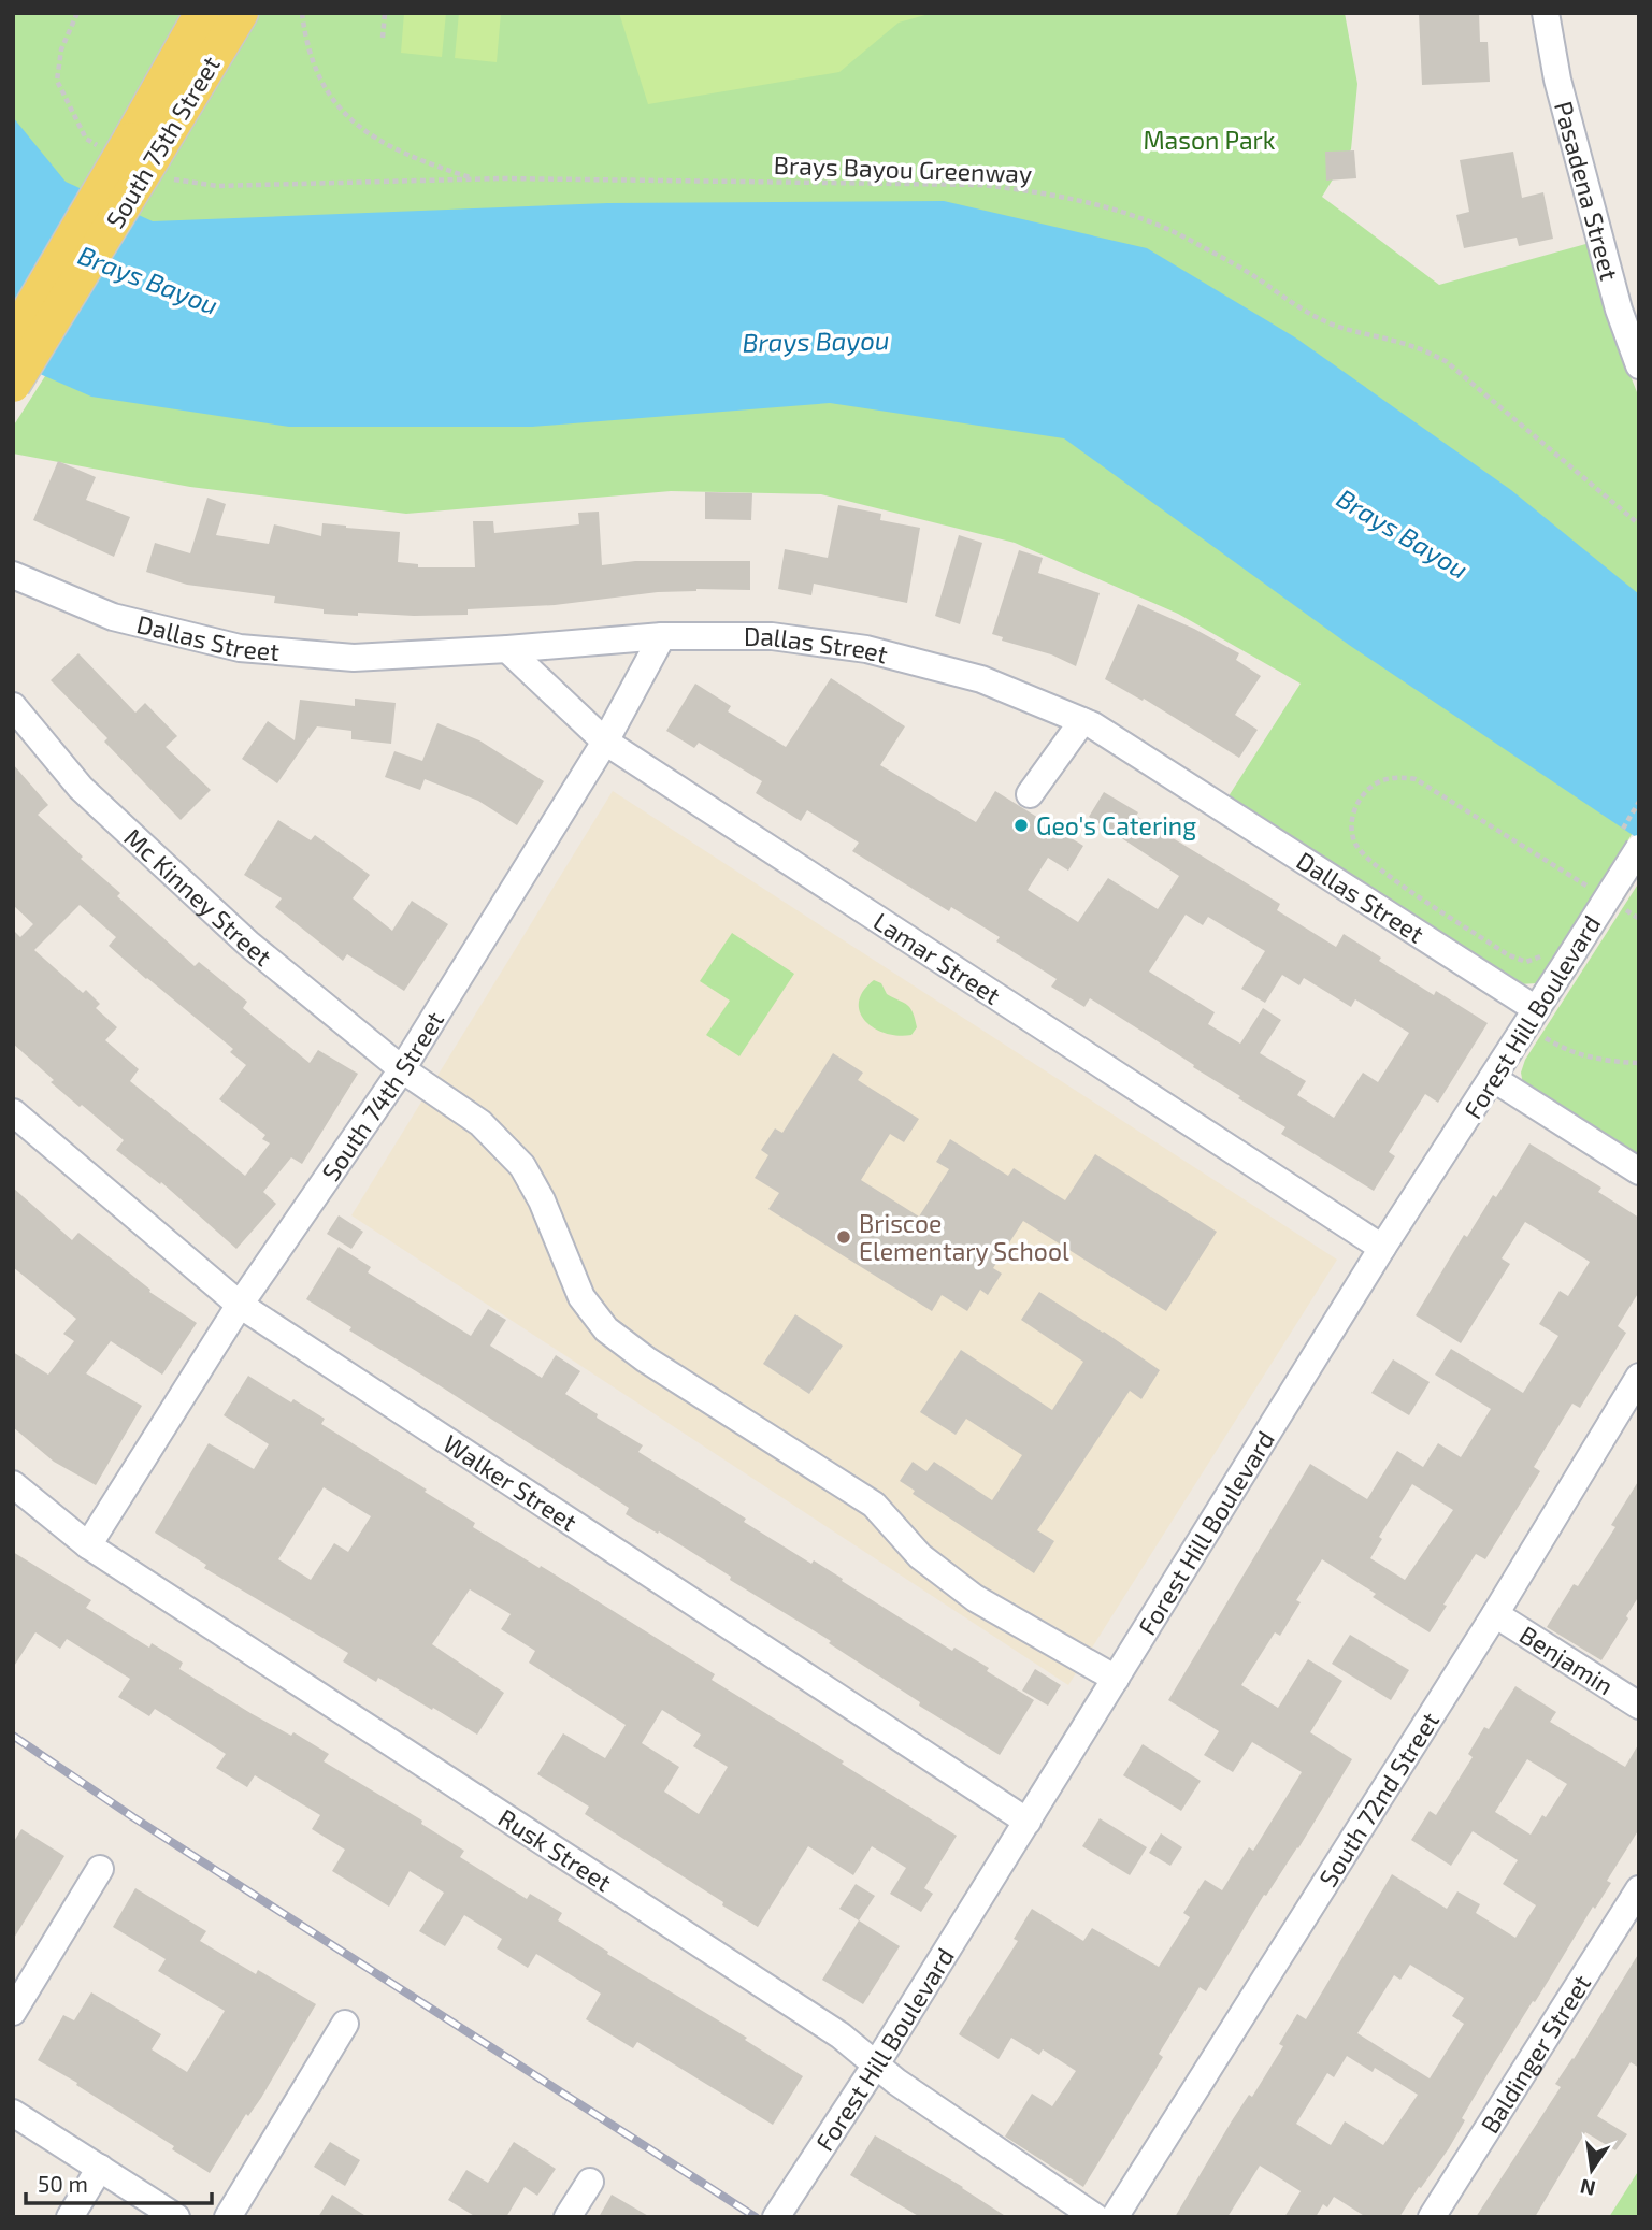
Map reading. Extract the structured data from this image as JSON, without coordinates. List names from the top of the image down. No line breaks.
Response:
{"streets":{"main road":["South 75th Street"],"street":["Pasadena Street","Dallas Street","Mc Kinney Street","Lamar Street","Forest Hill Boulevard","South 74th Street","Walker Street","Benjamin","South 72nd Street","Rusk Street","Baldinger Street"],"path":["Brays Bayou Greenway"]},"crossings":[["South 75th Street","Brays Bayou Greenway"],["Dallas Street","Lamar Street"],["Dallas Street","Forest Hill Boulevard"],["Dallas Street","South 74th Street"],["Mc Kinney Street","Forest Hill Boulevard"],["Mc Kinney Street","South 74th Street"],["Lamar Street","Forest Hill Boulevard"],["Lamar Street","South 74th Street"],["Forest Hill Boulevard","Walker Street"],["Forest Hill Boulevard","Rusk Street"],["South 74th Street","Walker Street"],["South 74th Street","Rusk Street"],["Benjamin","South 72nd Street"]],"water":["Brays Bayou"],"parks":["Mason Park"],"places":["Geo's Catering","Briscoe Elementary School"],"scale_bar":"50 m","north":"bottom"}
